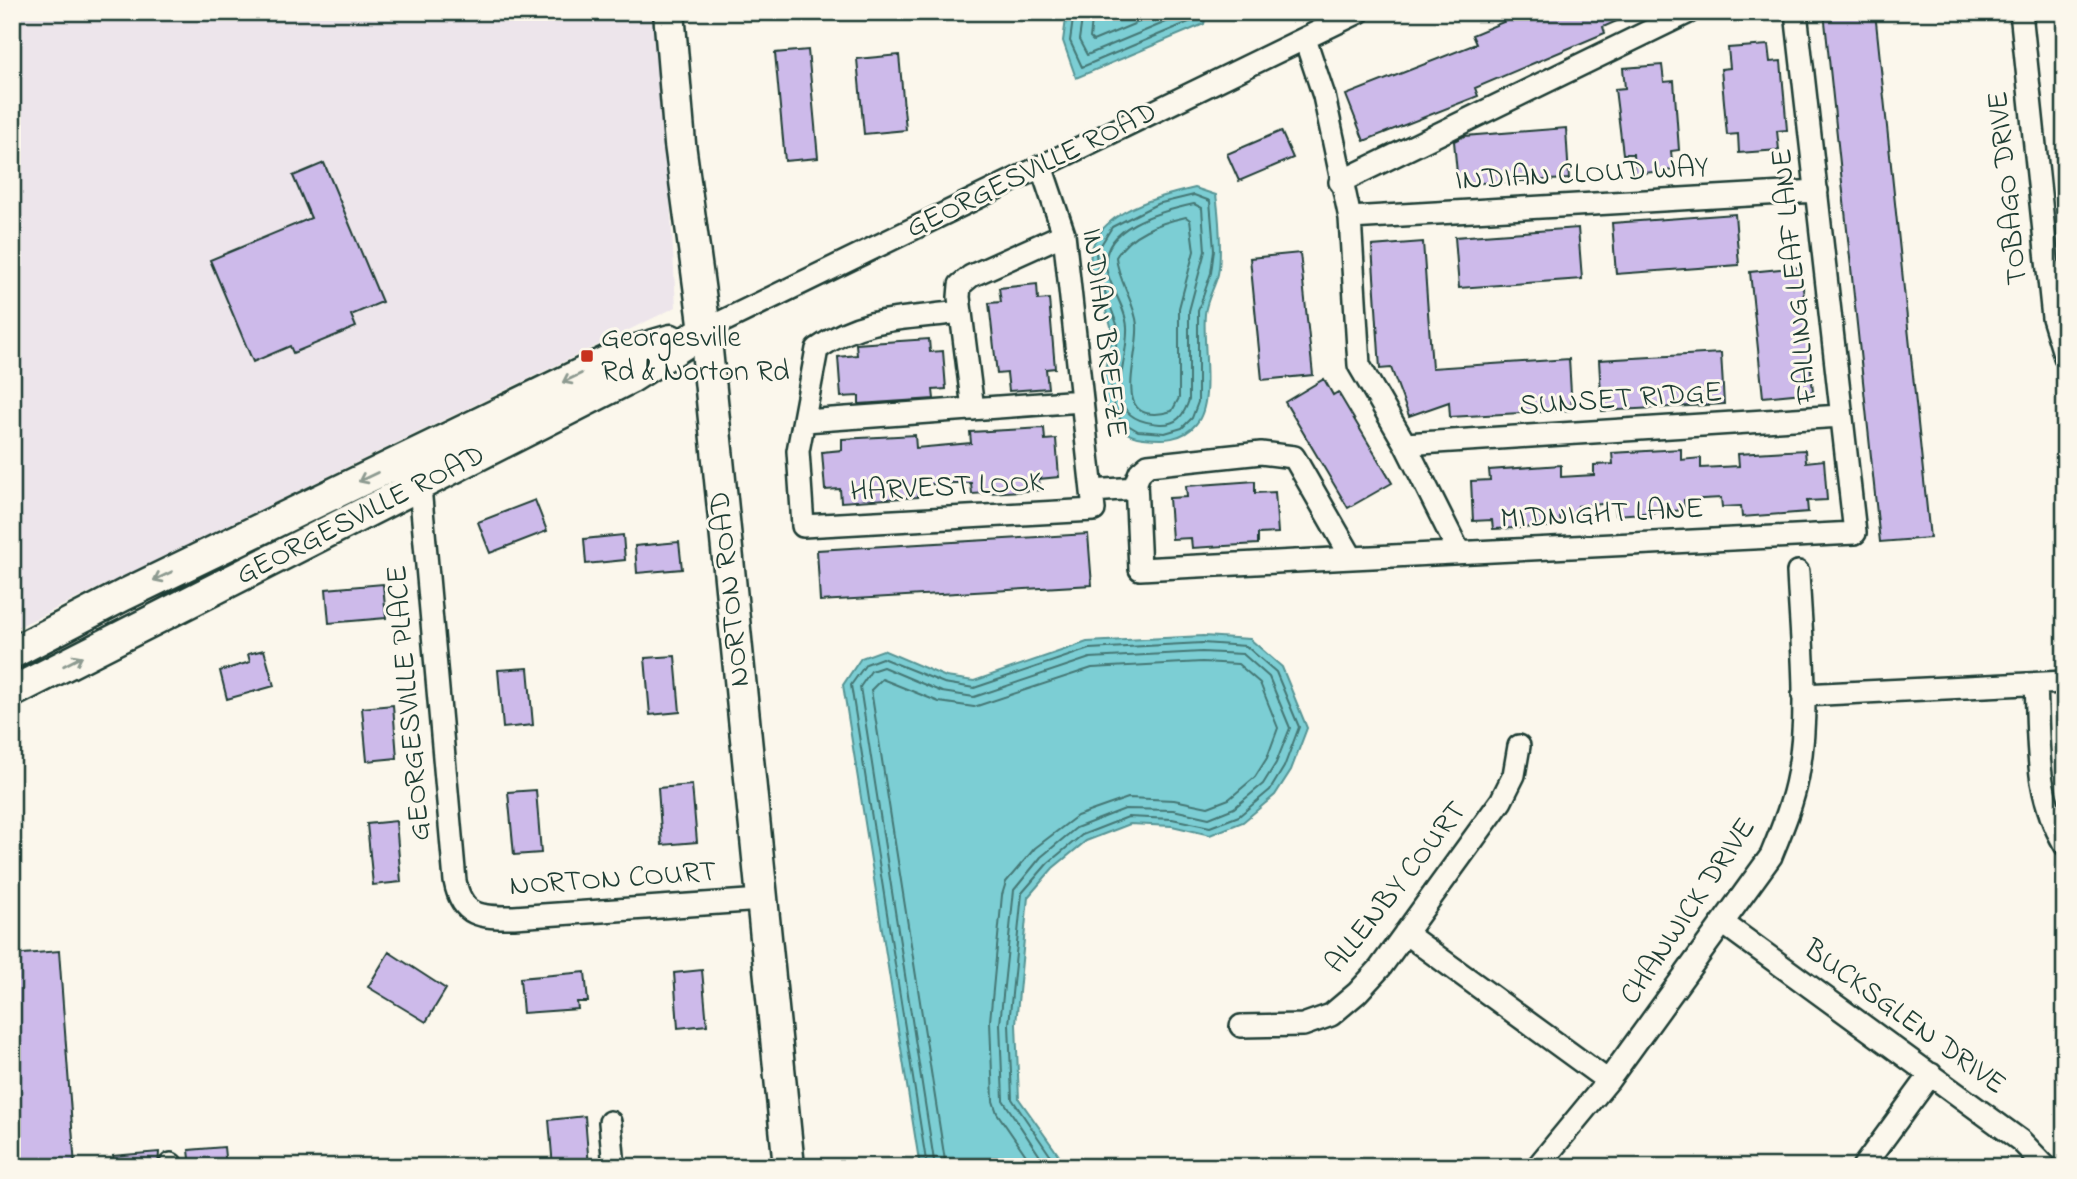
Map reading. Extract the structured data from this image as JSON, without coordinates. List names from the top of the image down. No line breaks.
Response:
{"streets":{"main road":["GEORGESVILLE ROAD","NORTON ROAD"],"street":["INDIAN CLOUD WAY","TOBAGO DRIVE","FALLING LEAF LANE","INDIAN BREEZE","SUNSET RIDGE","HARVEST LOOK","MIDNIGHT LANE","GEORGESVILLE PLACE","NORTON COURT","ALLENBY COURT","CHANWICK DRIVE","BUCKSGLEN DRIVE"]},"crossings":[["GEORGESVILLE ROAD","INDIAN BREEZE"],["GEORGESVILLE ROAD","NORTON ROAD"],["GEORGESVILLE ROAD","GEORGESVILLE PLACE"],["INDIAN CLOUD WAY","FALLING LEAF LANE"],["FALLING LEAF LANE","SUNSET RIDGE"],["FALLING LEAF LANE","MIDNIGHT LANE"],["INDIAN BREEZE","HARVEST LOOK"],["NORTON ROAD","NORTON COURT"],["GEORGESVILLE PLACE","NORTON COURT"],["CHANWICK DRIVE","BUCKSGLEN DRIVE"]],"places":{"transit":["Georgesville Rd & Norton Rd"]}}
